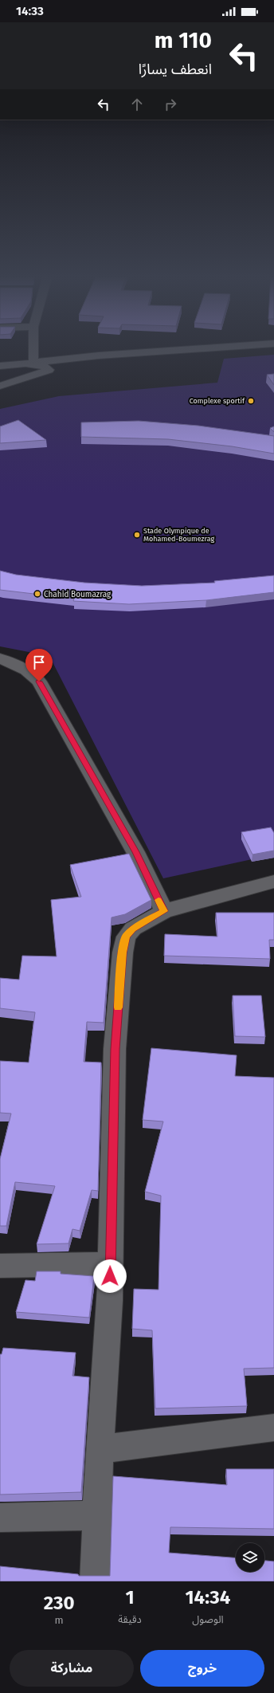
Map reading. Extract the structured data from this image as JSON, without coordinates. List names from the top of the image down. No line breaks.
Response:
{"places":["Complexe sportif","Stade Olympique de Mohamed-Boumezrag","Chahid Boumazrag"],"page":{"status":"14:33","turn":["110 m","انعطف يسارًا"],"eta":["14:34","الوصول","1","دقيقة","230","m"],"buttons":["خروج","مشاركة"]}}
